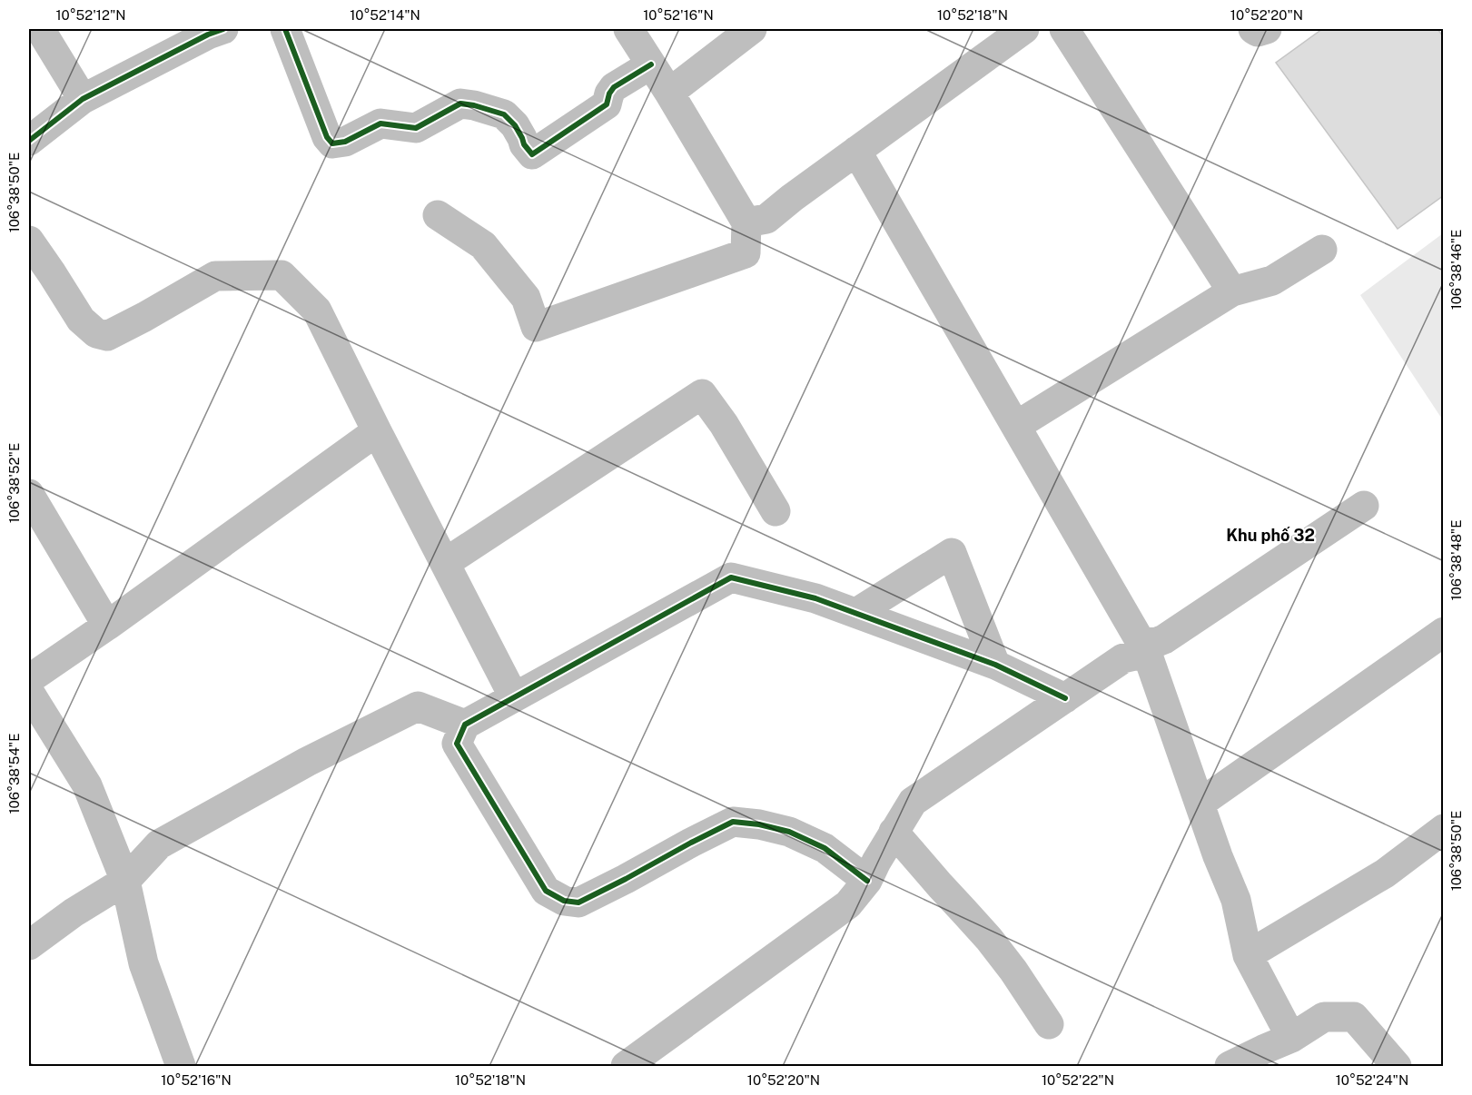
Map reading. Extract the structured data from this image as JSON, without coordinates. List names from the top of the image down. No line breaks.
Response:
{"districts":["Khu phố 32"],"coordinates":["10°52'12\"N","10°52'14\"N","10°52'16\"N","10°52'18\"N","10°52'20\"N","106°38'50\"E","106°38'46\"E","106°38'52\"E","106°38'48\"E","106°38'54\"E","10°52'22\"N","10°52'24\"N"]}
